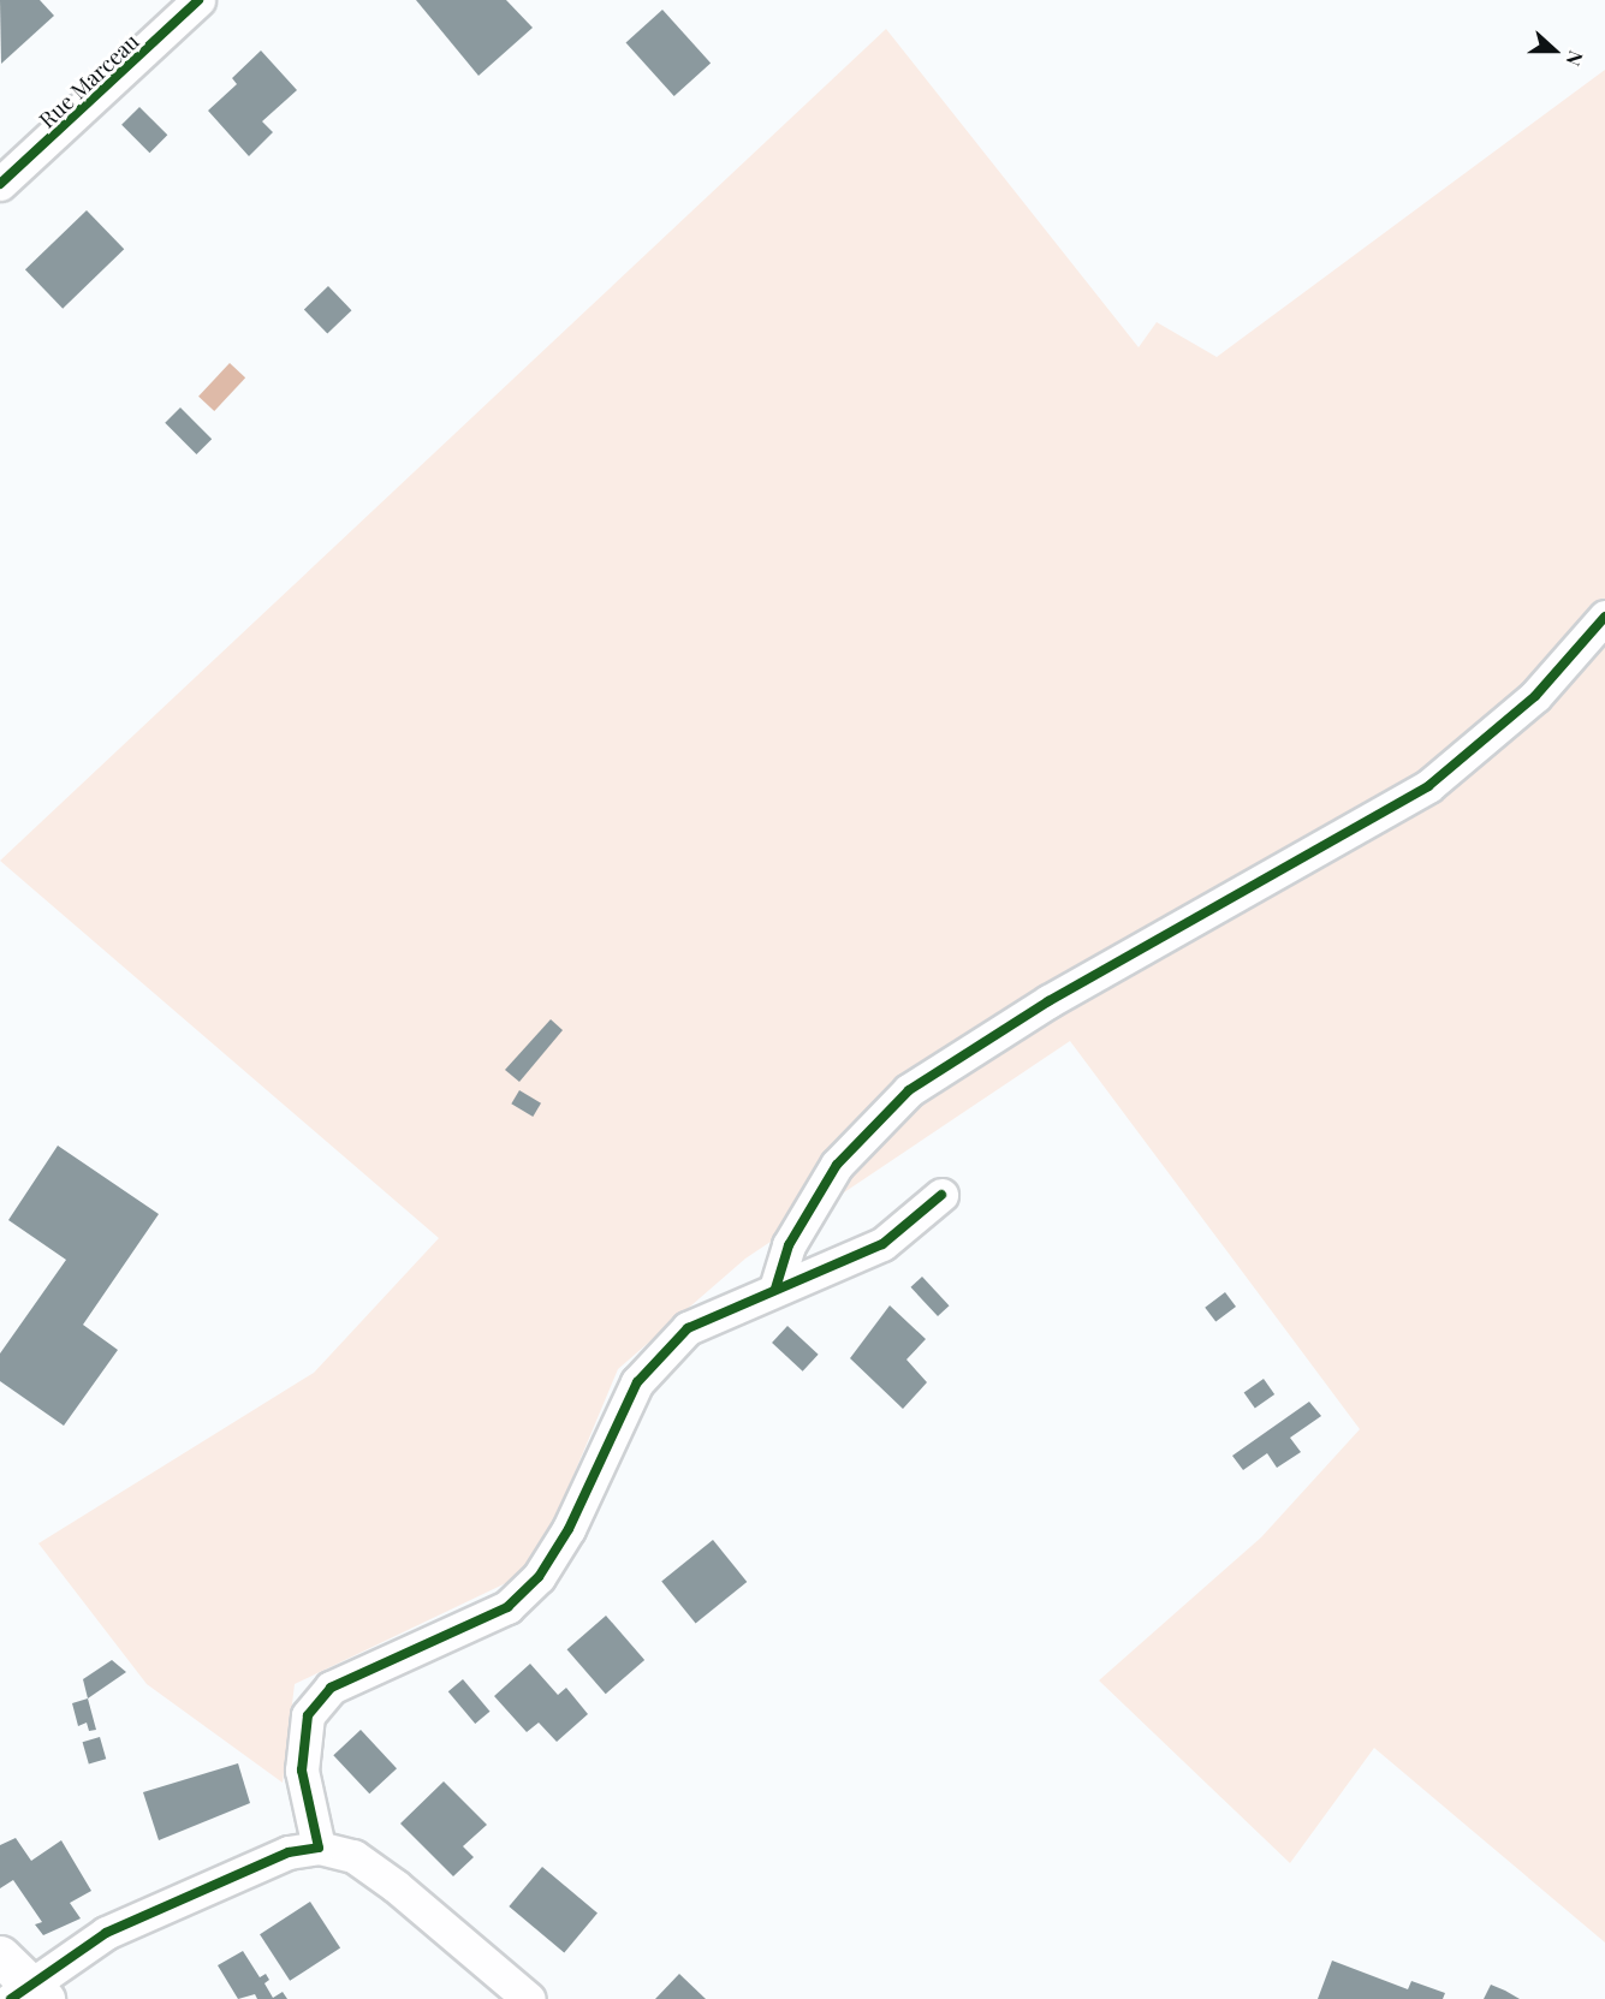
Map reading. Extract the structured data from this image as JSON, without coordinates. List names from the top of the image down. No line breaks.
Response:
{"streets":{"street":["Rue Marceau"]},"north":"right"}
